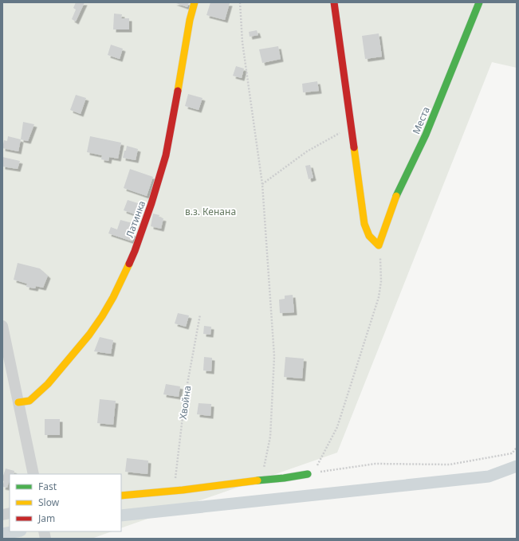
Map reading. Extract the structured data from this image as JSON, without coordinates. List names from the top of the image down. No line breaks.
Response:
{"streets":{"street":["Места","Латинка"],"path":["Хвойна"]},"parks":["в.з. Кенана"],"legend":["Fast","Slow","Jam"]}
